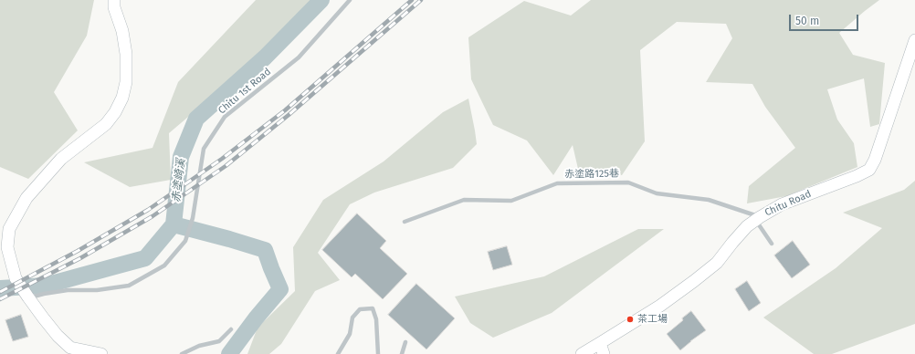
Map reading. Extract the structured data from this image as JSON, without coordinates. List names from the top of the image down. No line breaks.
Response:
{"streets":{"street":["Chitu Road"],"lane":["Chitu 1st Road","赤塗路125巷"]},"crossings":[["赤塗路125巷","Chitu Road"]],"water":["赤塗崎溪"],"places":["茶工場"],"scale_bar":"50 m"}
